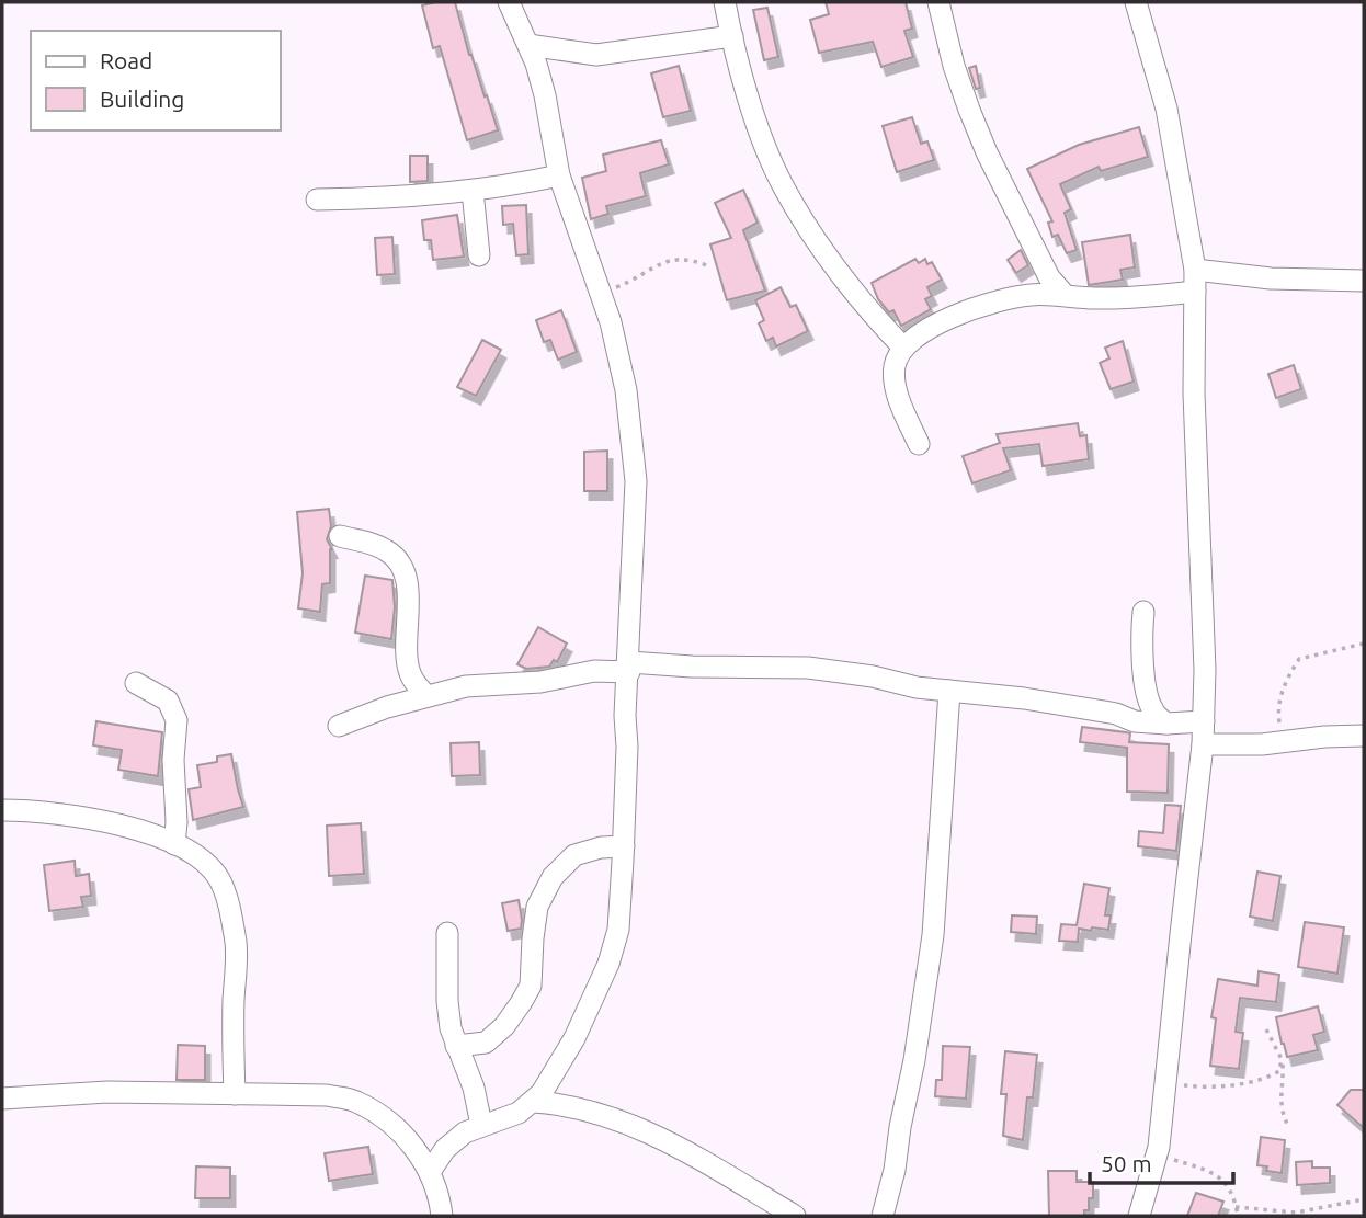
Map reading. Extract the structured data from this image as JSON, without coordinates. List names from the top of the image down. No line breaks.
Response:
{"legend":["Road","Building"],"scale_bar":"50 m"}
